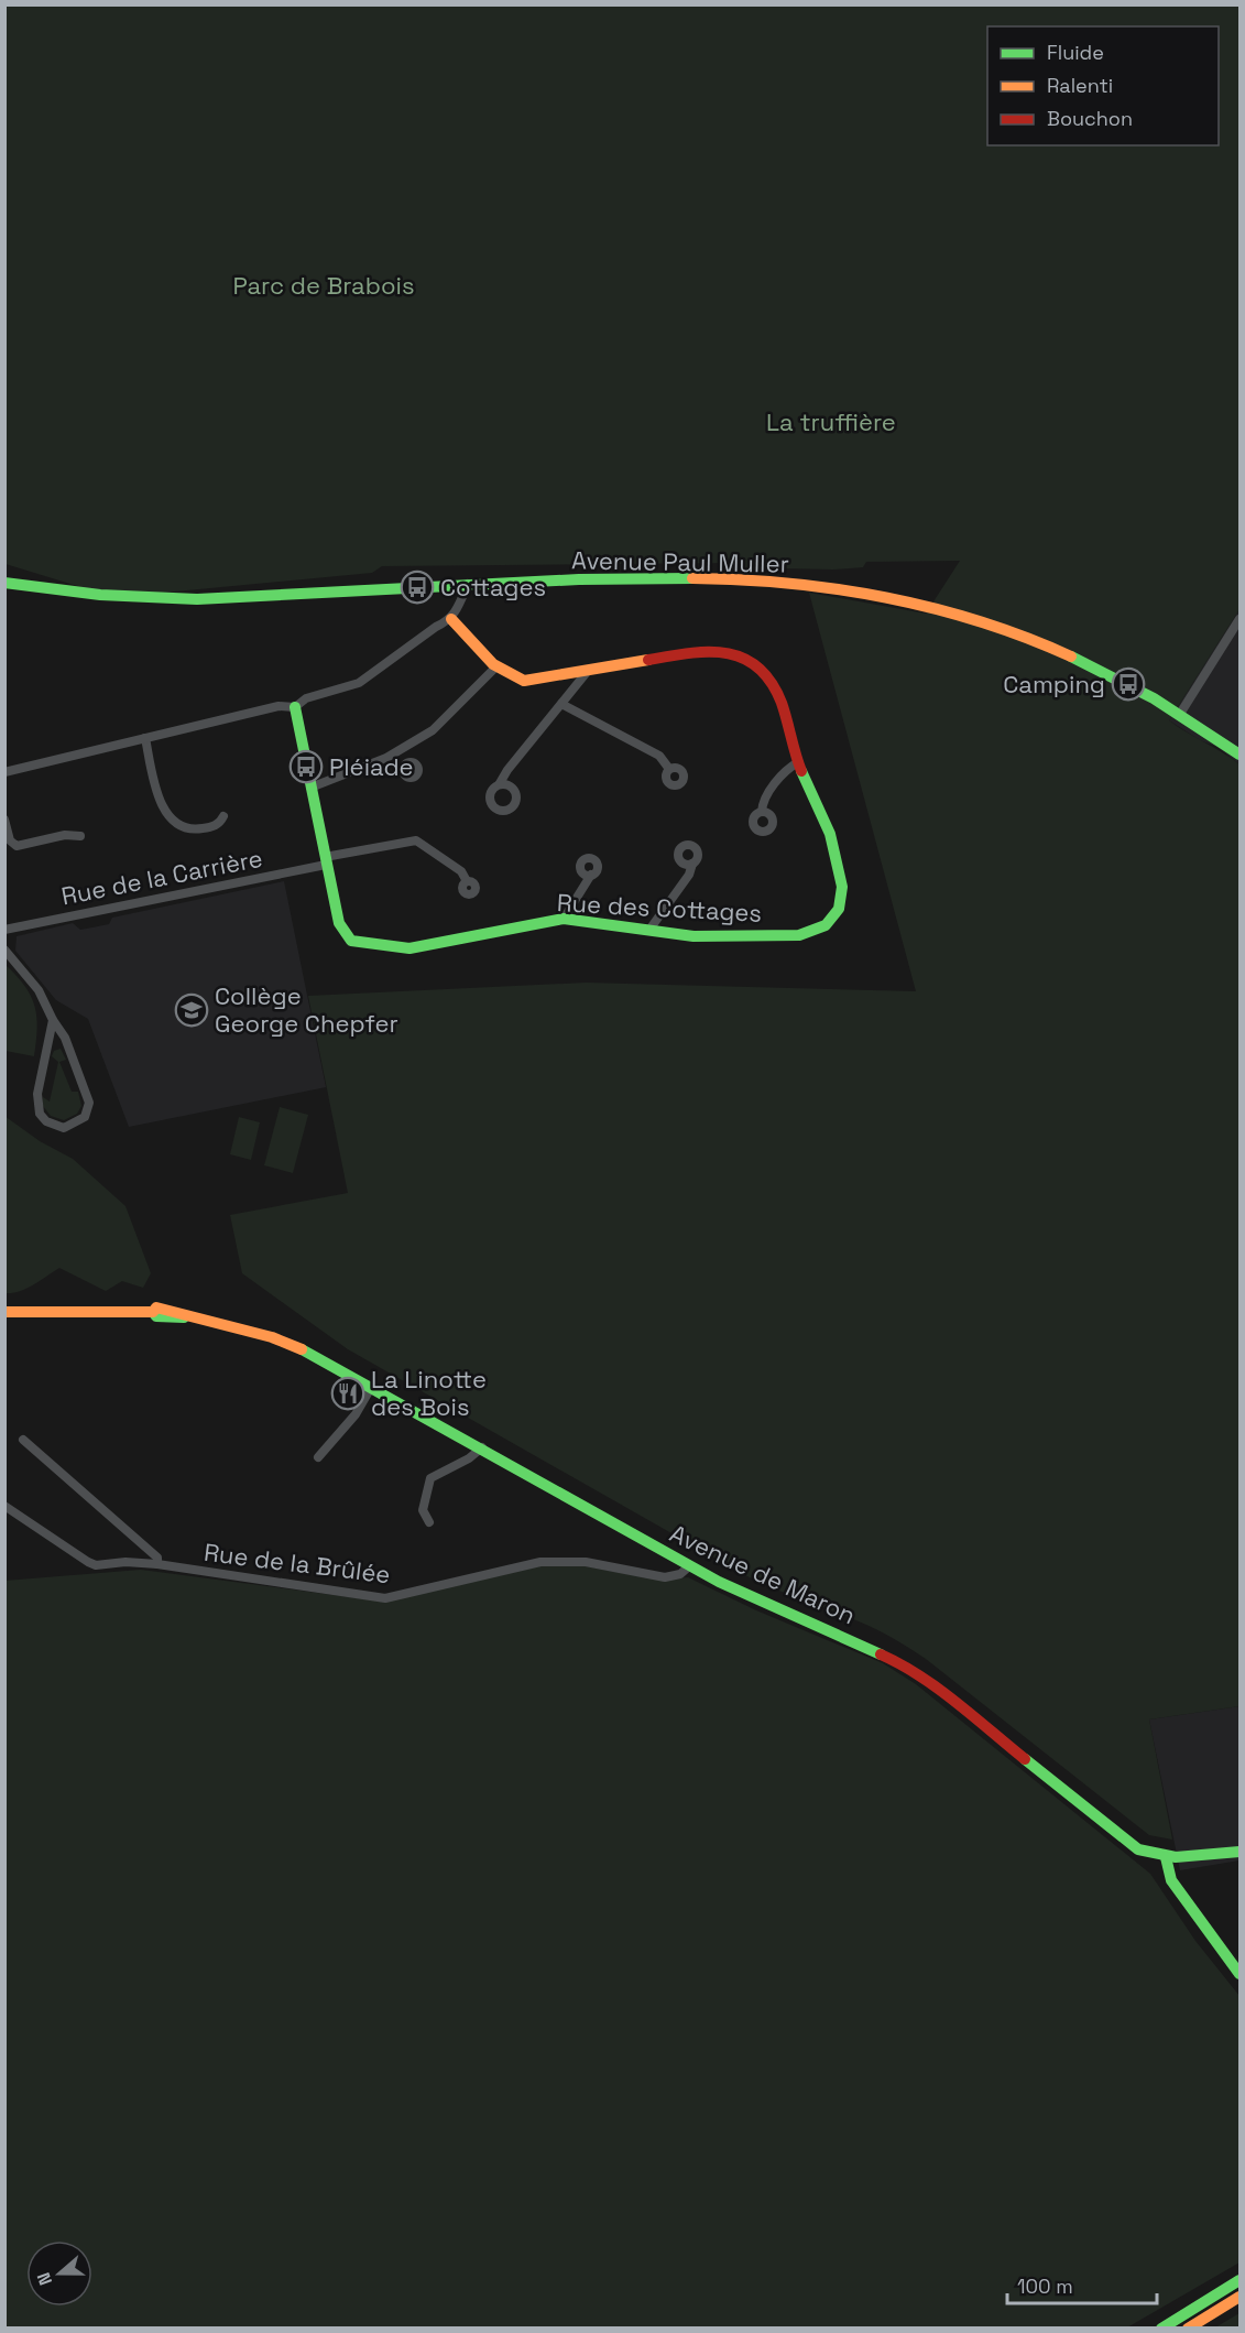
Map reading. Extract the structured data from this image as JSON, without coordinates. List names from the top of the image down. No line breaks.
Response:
{"streets":{"main road":["Avenue Paul Muller","Rue des Cottages","Avenue de Maron"],"street":["Rue de la Carrière","Rue de la Brûlée"]},"crossings":[["Rue de la Carrière","Rue des Cottages"],["Rue de la Brûlée","Avenue de Maron"]],"parks":["Parc de Brabois","La truffière"],"places":{"bus stop":["Cottages","Camping","Pléiade"],"school or university":["Collège George Chepfer"],"restaurant":["La Linotte des Bois"]},"legend":["Fluide","Ralenti","Bouchon"],"scale_bar":"100 m","north":"left"}
